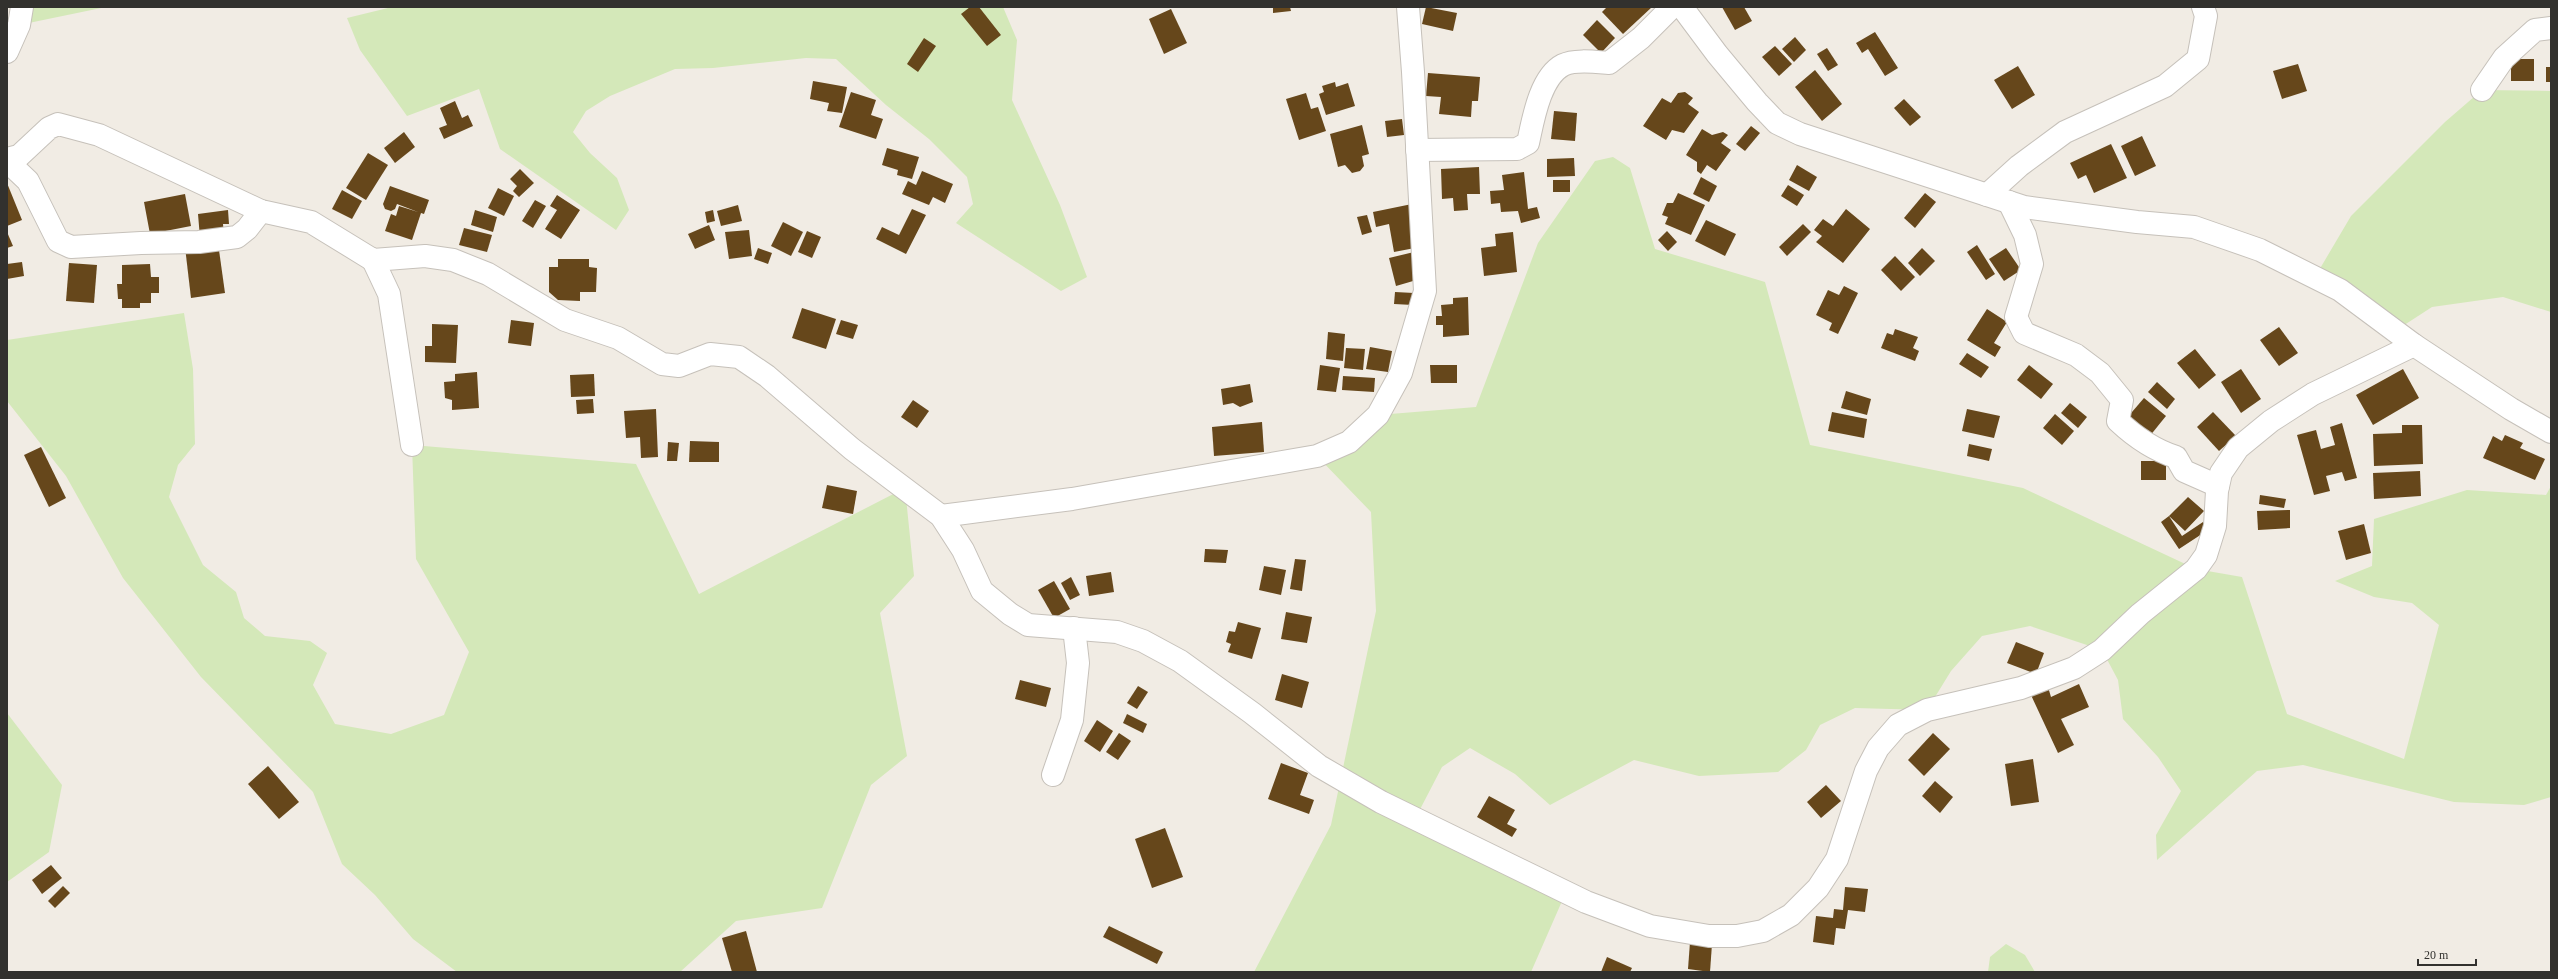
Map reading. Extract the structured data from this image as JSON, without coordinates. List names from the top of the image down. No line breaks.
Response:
{"scale_bar":"20 m"}
